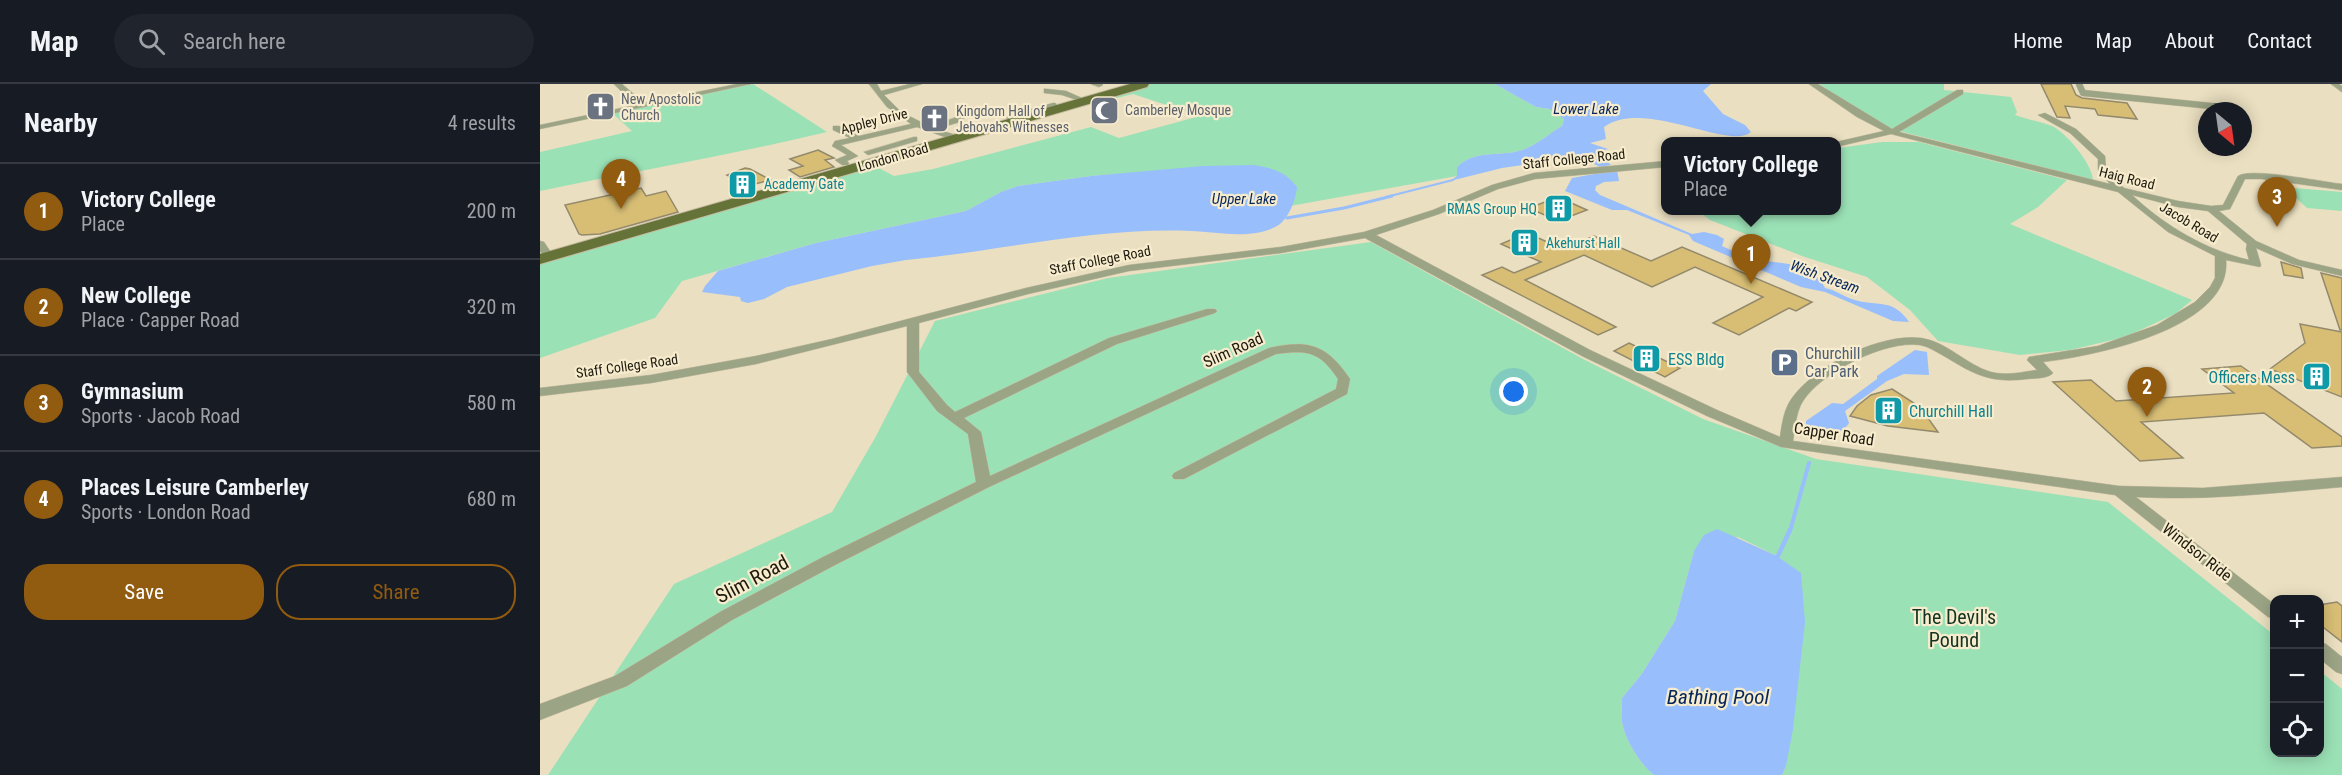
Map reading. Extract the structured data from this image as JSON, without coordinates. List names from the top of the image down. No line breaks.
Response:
{"streets":{"main road":["London Road"],"street":["Appley Drive","Staff College Road","Haig Road","Jacob Road","Slim Road","Capper Road","Windsor Ride"]},"crossings":[["Staff College Road","Capper Road"],["Haig Road","Jacob Road"],["Capper Road","Windsor Ride"]],"water":["Lower Lake","Upper Lake","Wish Stream","Bathing Pool"],"parks":["The Devil's Pound"],"places":{"church":["New Apostolic Church","Kingdom Hall of Jehovahs Witnesses"],"mosque":["Camberley Mosque"],"building":["Academy Gate","RMAS Group HQ","Akehurst Hall","ESS Bldg","Officers Mess","Churchill Hall"],"parking":["Churchill Car Park"]},"north":"bottom right","page":{"header":"Map","search":"Search here","nav":["Home","Map","About","Contact"],"heading":["Nearby","4 results"],"popup":["Victory College","Place"],"pins":["4","3","1","2"],"list":[{"mark":"1","name":"Victory College","note":"Place","value":"200 m"},{"mark":"2","name":"New College","note":"Place · Capper Road","value":"320 m"},{"mark":"3","name":"Gymnasium","note":"Sports · Jacob Road","value":"580 m"},{"mark":"4","name":"Places Leisure Camberley","note":"Sports · London Road","value":"680 m"}],"buttons":["Save","Share"],"map_buttons":["+","−"]}}
